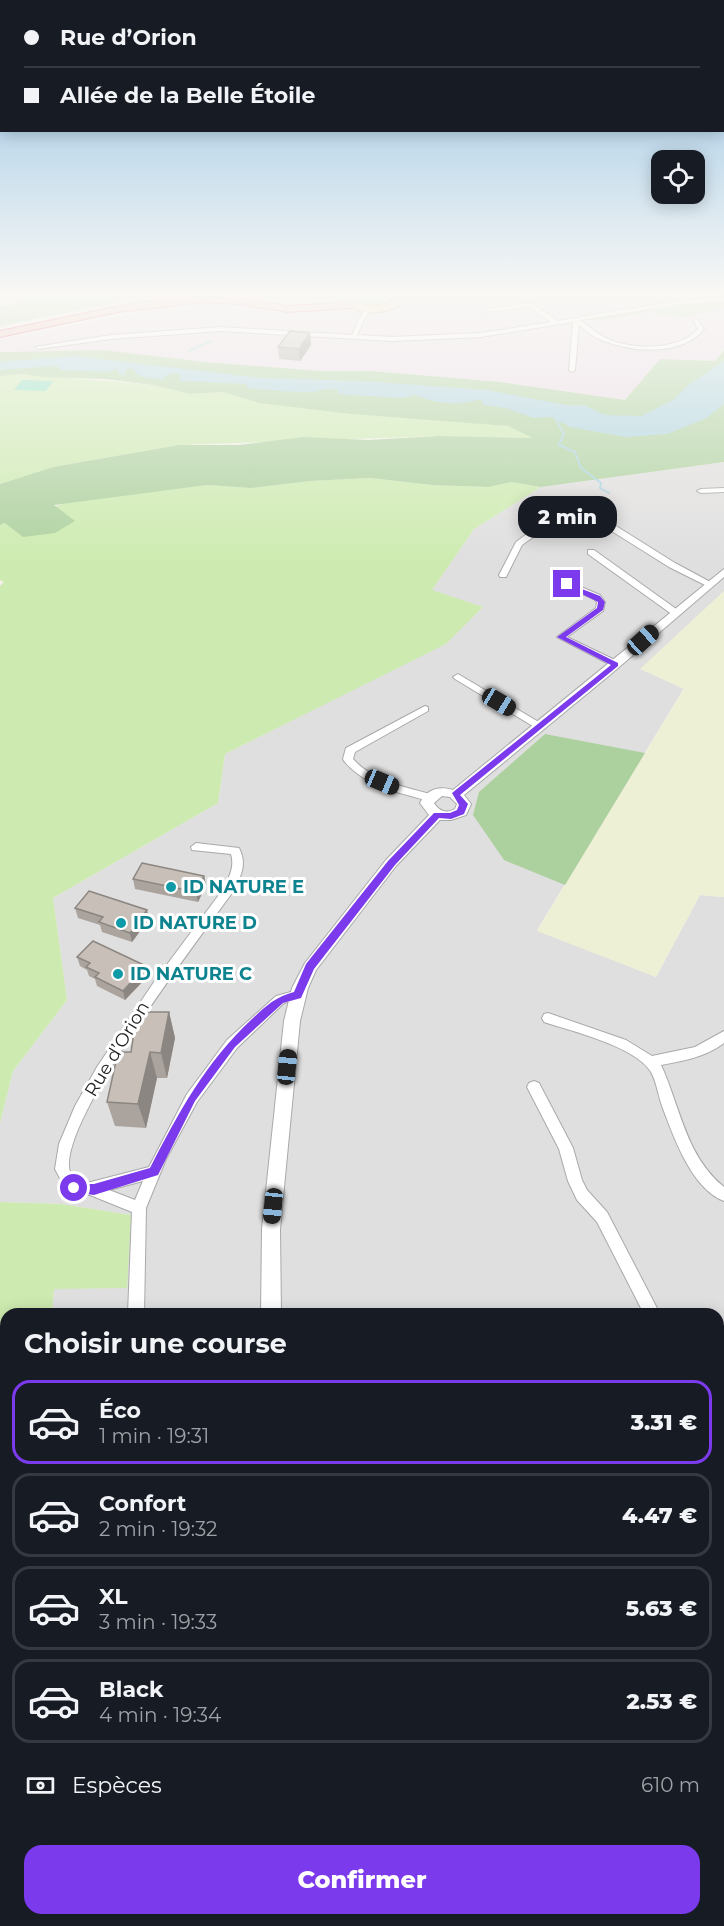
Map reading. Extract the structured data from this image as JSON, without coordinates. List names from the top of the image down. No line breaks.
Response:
{"streets":{"street":["Rue d’Orion"]},"places":["ID NATURE E","ID NATURE D","ID NATURE C"],"page":{"banner":["Rue d’Orion","Allée de la Belle Étoile"],"bubble":"2 min","heading":"Choisir une course","list":[{"name":"Éco","note":"1 min · 19:31","value":"3.31 €"},{"name":"Confort","note":"2 min · 19:32","value":"4.47 €"},{"name":"XL","note":"3 min · 19:33","value":"5.63 €"},{"name":"Black","note":"4 min · 19:34","value":"2.53 €"}],"pay":["Espèces","610 m"],"buttons":"Confirmer"}}
